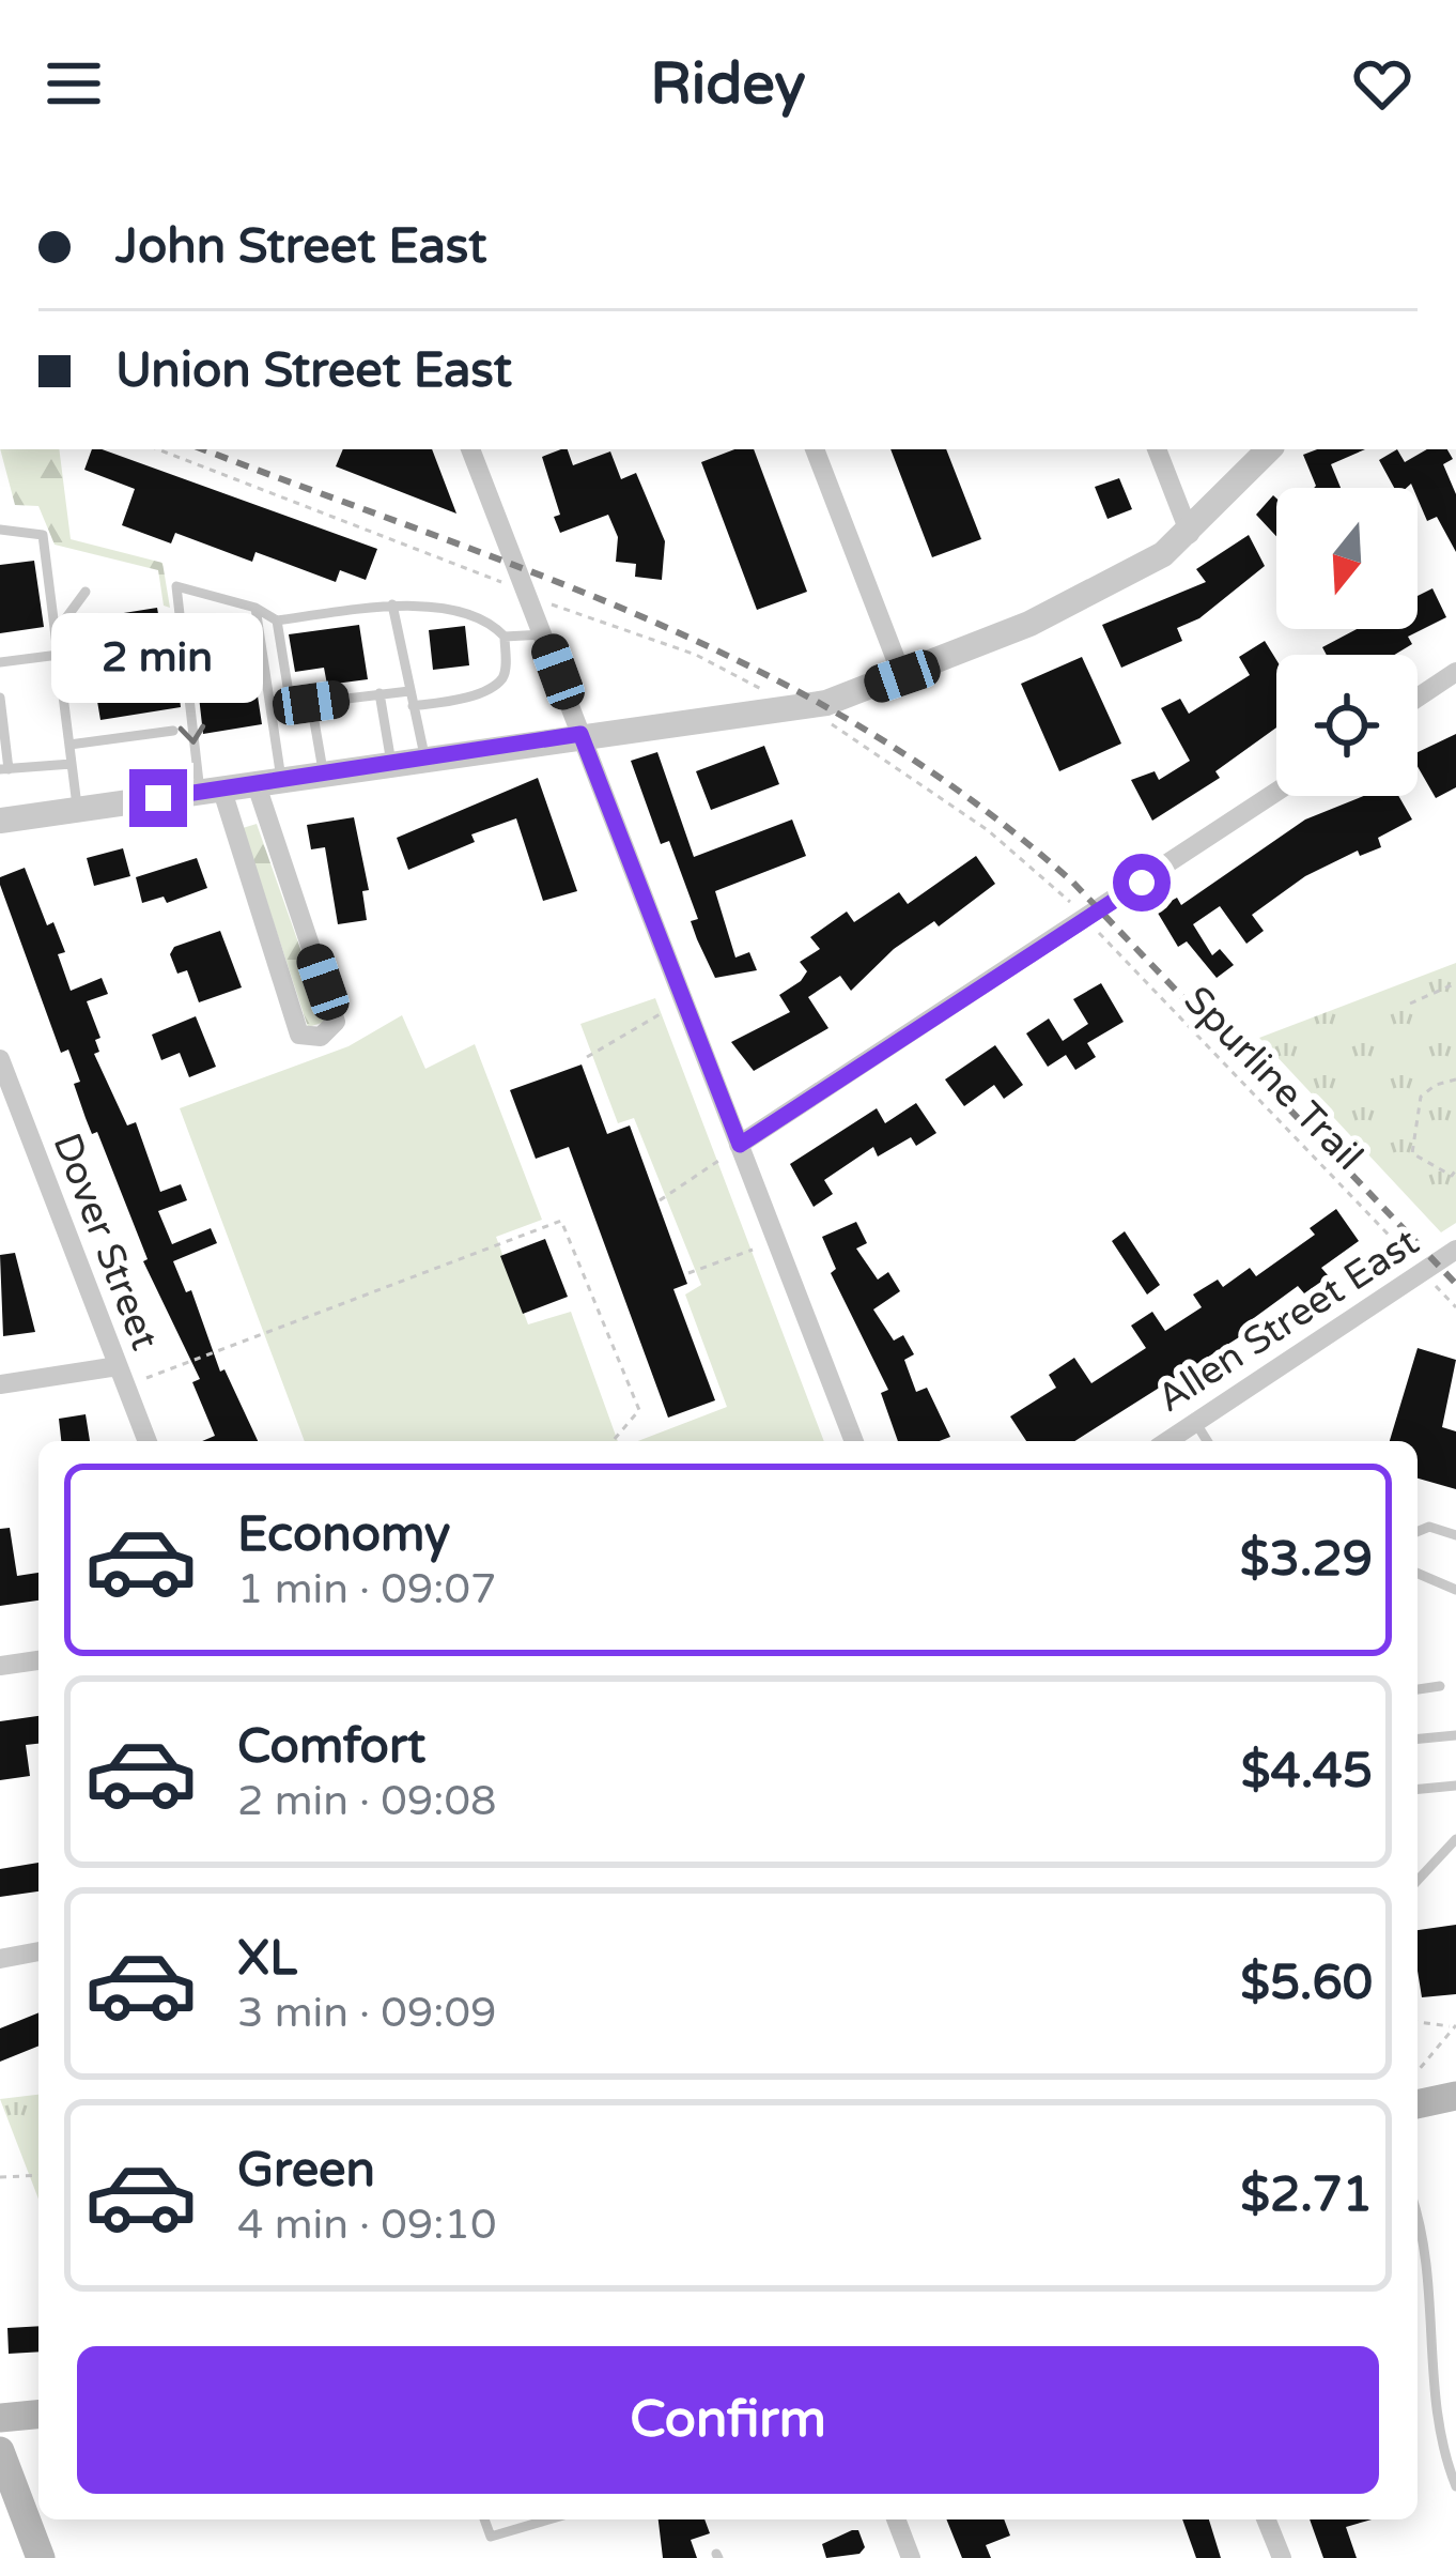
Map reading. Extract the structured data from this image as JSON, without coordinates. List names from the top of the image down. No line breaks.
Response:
{"streets":{"street":["Dover Street","Allen Street East"],"path":["Spurline Trail"]},"north":"bottom","page":{"header":"Ridey","banner":["John Street East","Union Street East"],"bubble":"2 min","list":[{"name":"Economy","note":"1 min · 09:07","value":"$3.29"},{"name":"Comfort","note":"2 min · 09:08","value":"$4.45"},{"name":"XL","note":"3 min · 09:09","value":"$5.60"},{"name":"Green","note":"4 min · 09:10","value":"$2.71"}],"buttons":"Confirm"}}
